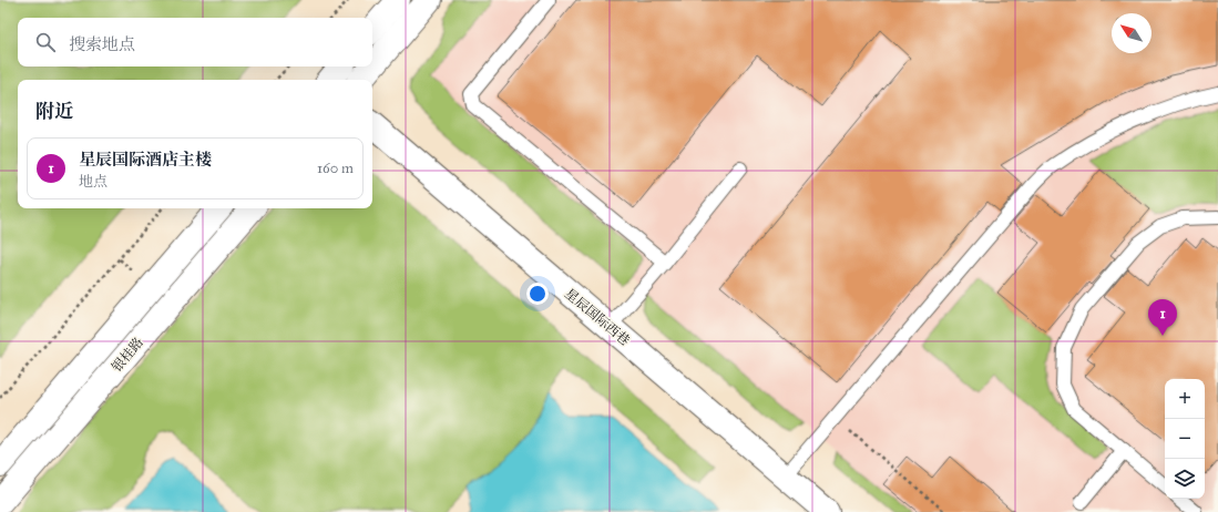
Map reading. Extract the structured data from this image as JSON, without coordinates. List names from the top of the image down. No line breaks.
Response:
{"streets":{"street":["星辰国际西巷","银桂路"]},"north":"top left","page":{"search":"搜索地点","heading":"附近","list":[{"mark":"1","name":"星辰国际酒店主楼","note":"地点","value":"160 m"}],"pins":"1","map_buttons":["+","−"]}}
